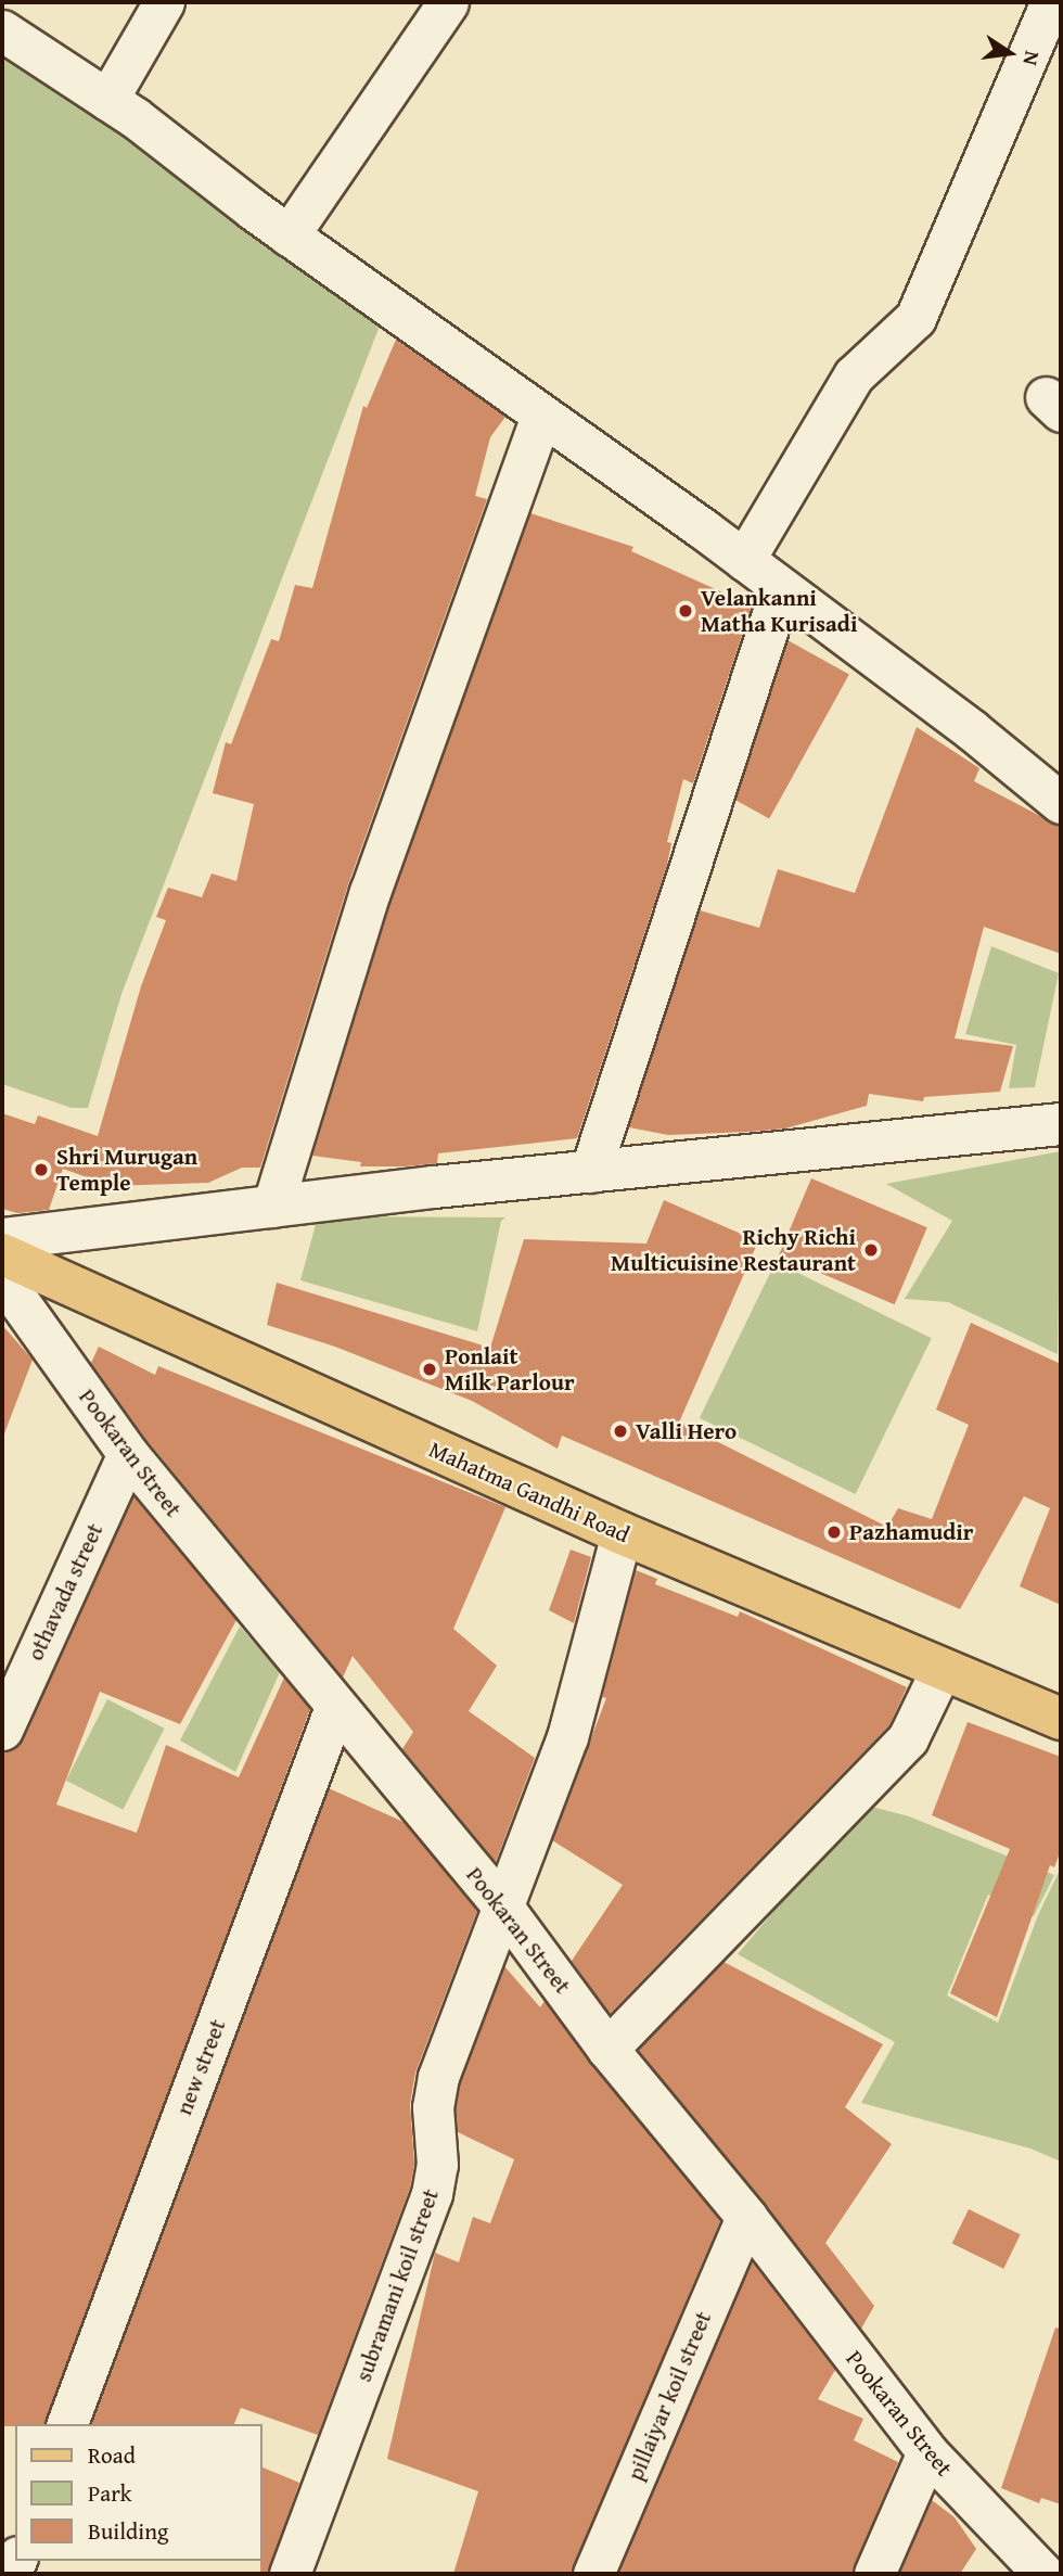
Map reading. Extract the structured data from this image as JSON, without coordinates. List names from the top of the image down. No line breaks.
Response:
{"streets":{"main road":["Mahatma Gandhi Road"],"street":["Pookaran Street","othavada street","new street","subramani koil street","pillaiyar koil street"]},"crossings":[["Pookaran Street","othavada street"],["Pookaran Street","new street"],["Pookaran Street","subramani koil street"],["Pookaran Street","pillaiyar koil street"],["Mahatma Gandhi Road","subramani koil street"]],"places":["Velankanni Matha Kurisadi","Shri Murugan Temple","Richy Richi Multicuisine Restaurant","Ponlait Milk Parlour","Valli Hero","Pazhamudir"],"legend":["Road","Park","Building"],"north":"right"}
